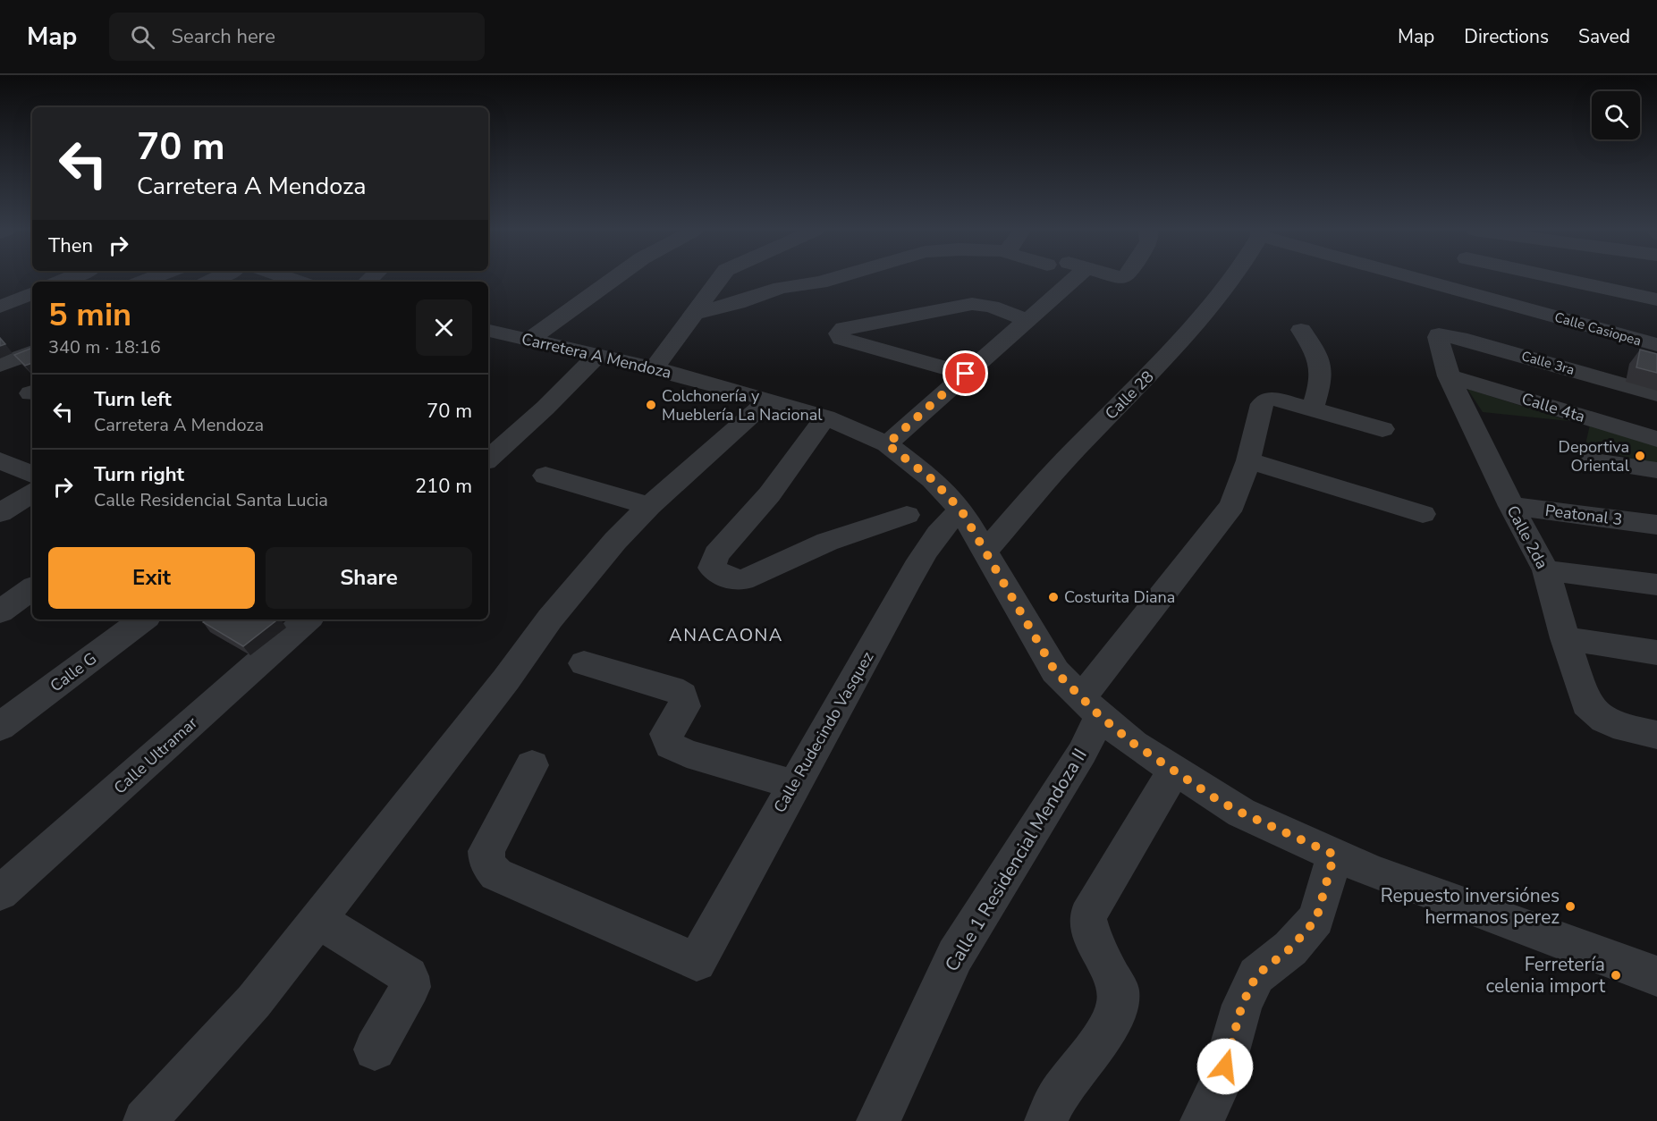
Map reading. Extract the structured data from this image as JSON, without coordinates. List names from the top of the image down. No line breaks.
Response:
{"streets":{"street":["Calle Casiopea","Carretera A Mendoza","Calle 3ra","Calle 28","Calle 4ta","Peatonal 3","Calle 2da","Calle G","Calle Rudecindo Vasquez","Calle Ultramar","Calle 1 Residencial Mendoza II"]},"crossings":[["Carretera A Mendoza","Calle 28"],["Carretera A Mendoza","Calle Rudecindo Vasquez"],["Carretera A Mendoza","Calle 1 Residencial Mendoza II"],["Calle 3ra","Calle 2da"],["Calle 4ta","Calle 2da"],["Peatonal 3","Calle 2da"]],"districts":["ANACAONA"],"places":["Colchonería y Mueblería La Nacional","Deportiva Oriental","Costurita Diana","Repuesto inversiónes hermanos perez","Ferretería celenia import"],"page":{"header":"Map","search":"Search here","nav":["Map","Directions","Saved"],"turn":["70 m","Carretera A Mendoza"],"then":"Then","heading":["5 min","340 m · 18:16"],"list":[{"name":"Turn left","note":"Carretera A Mendoza","value":"70 m"},{"name":"Turn right","note":"Calle Residencial Santa Lucia","value":"210 m"}],"buttons":["Exit","Share"]}}
